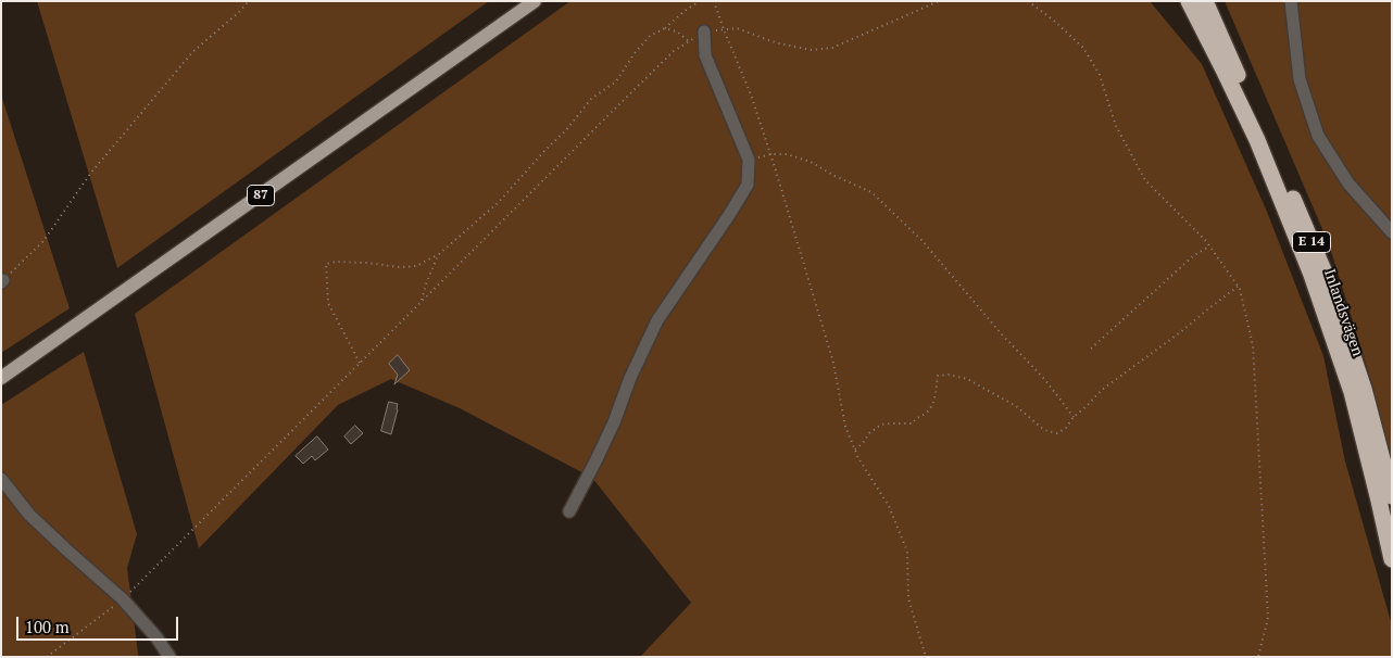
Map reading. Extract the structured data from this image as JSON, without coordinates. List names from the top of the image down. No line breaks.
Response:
{"streets":{"highway":["E 14","Inlandsvägen"],"main road":["87"]},"scale_bar":"100 m"}
